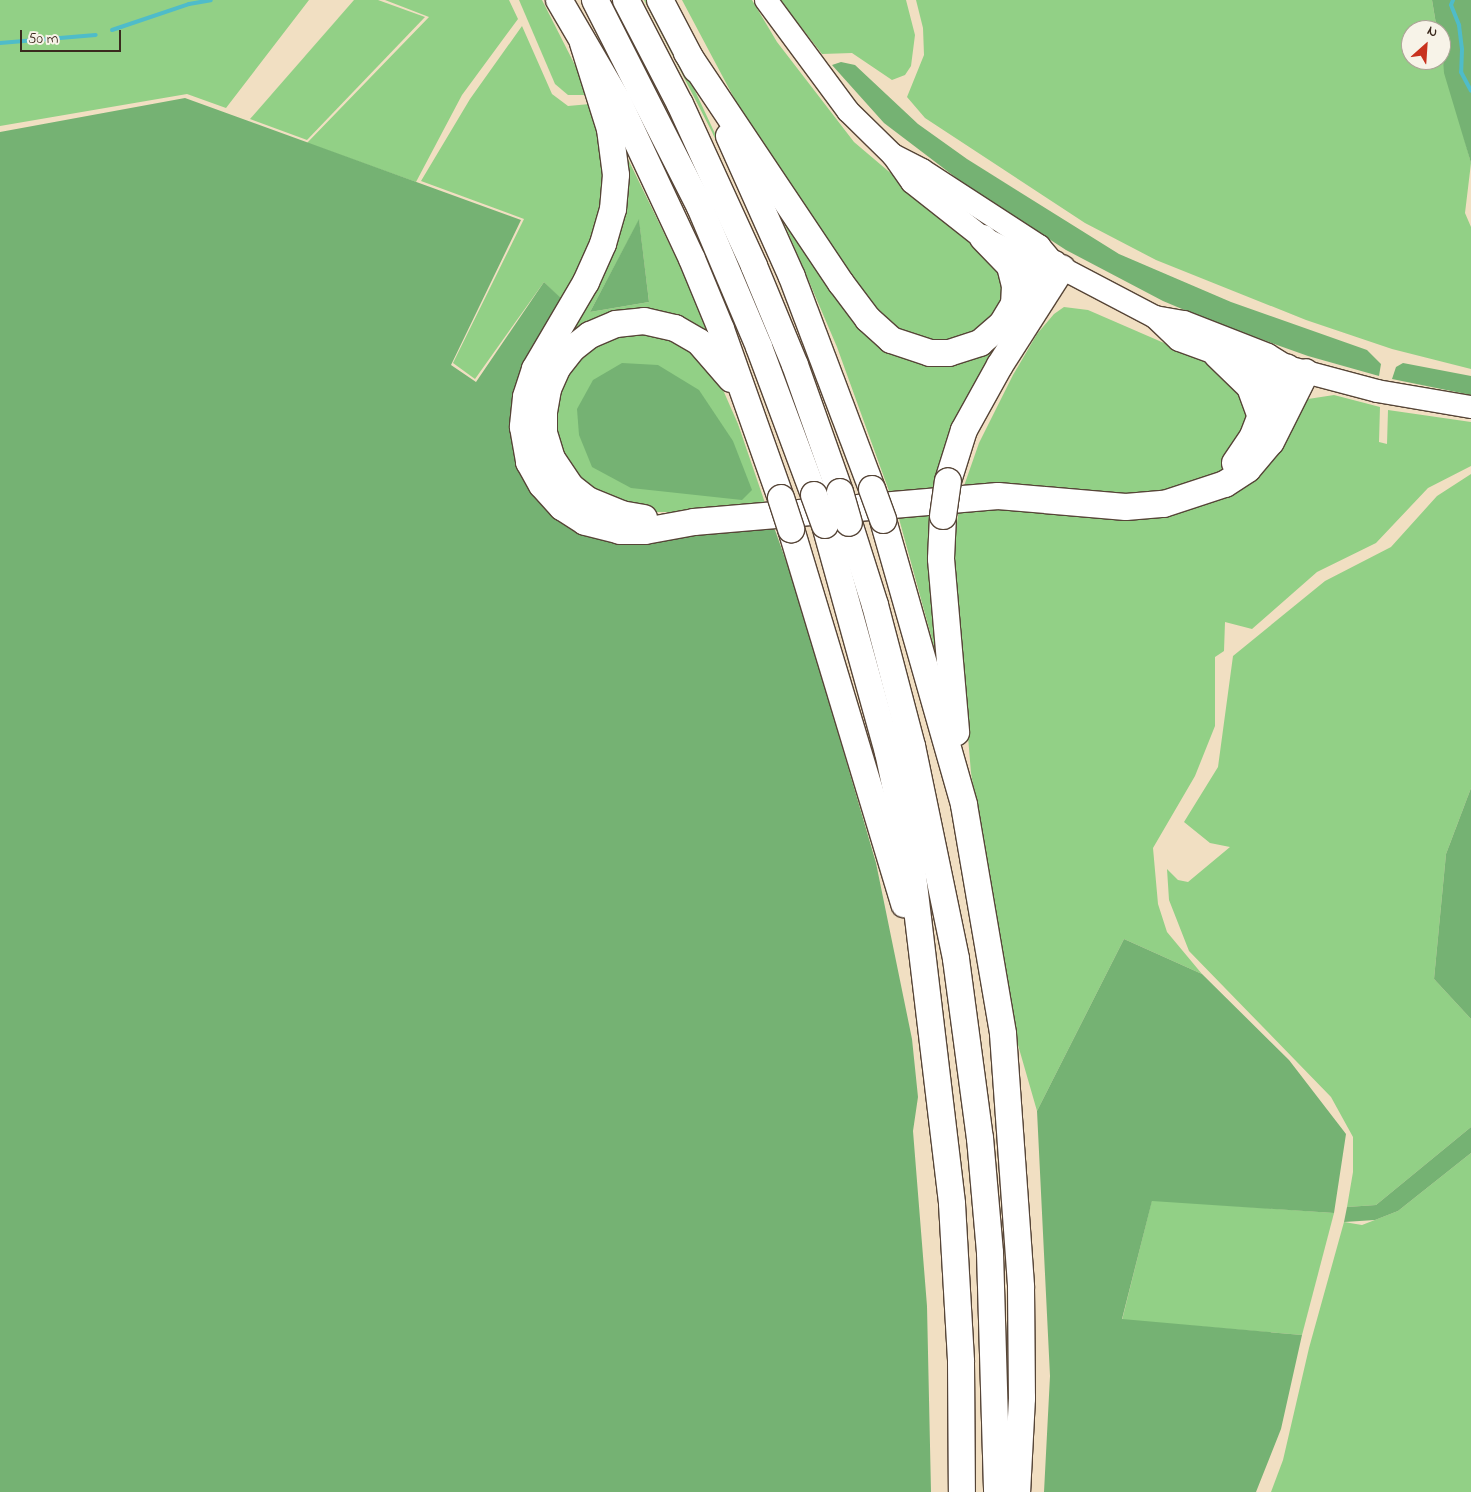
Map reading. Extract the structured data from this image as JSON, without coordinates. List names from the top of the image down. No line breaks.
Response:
{"scale_bar":"50 m","north":"top right"}
